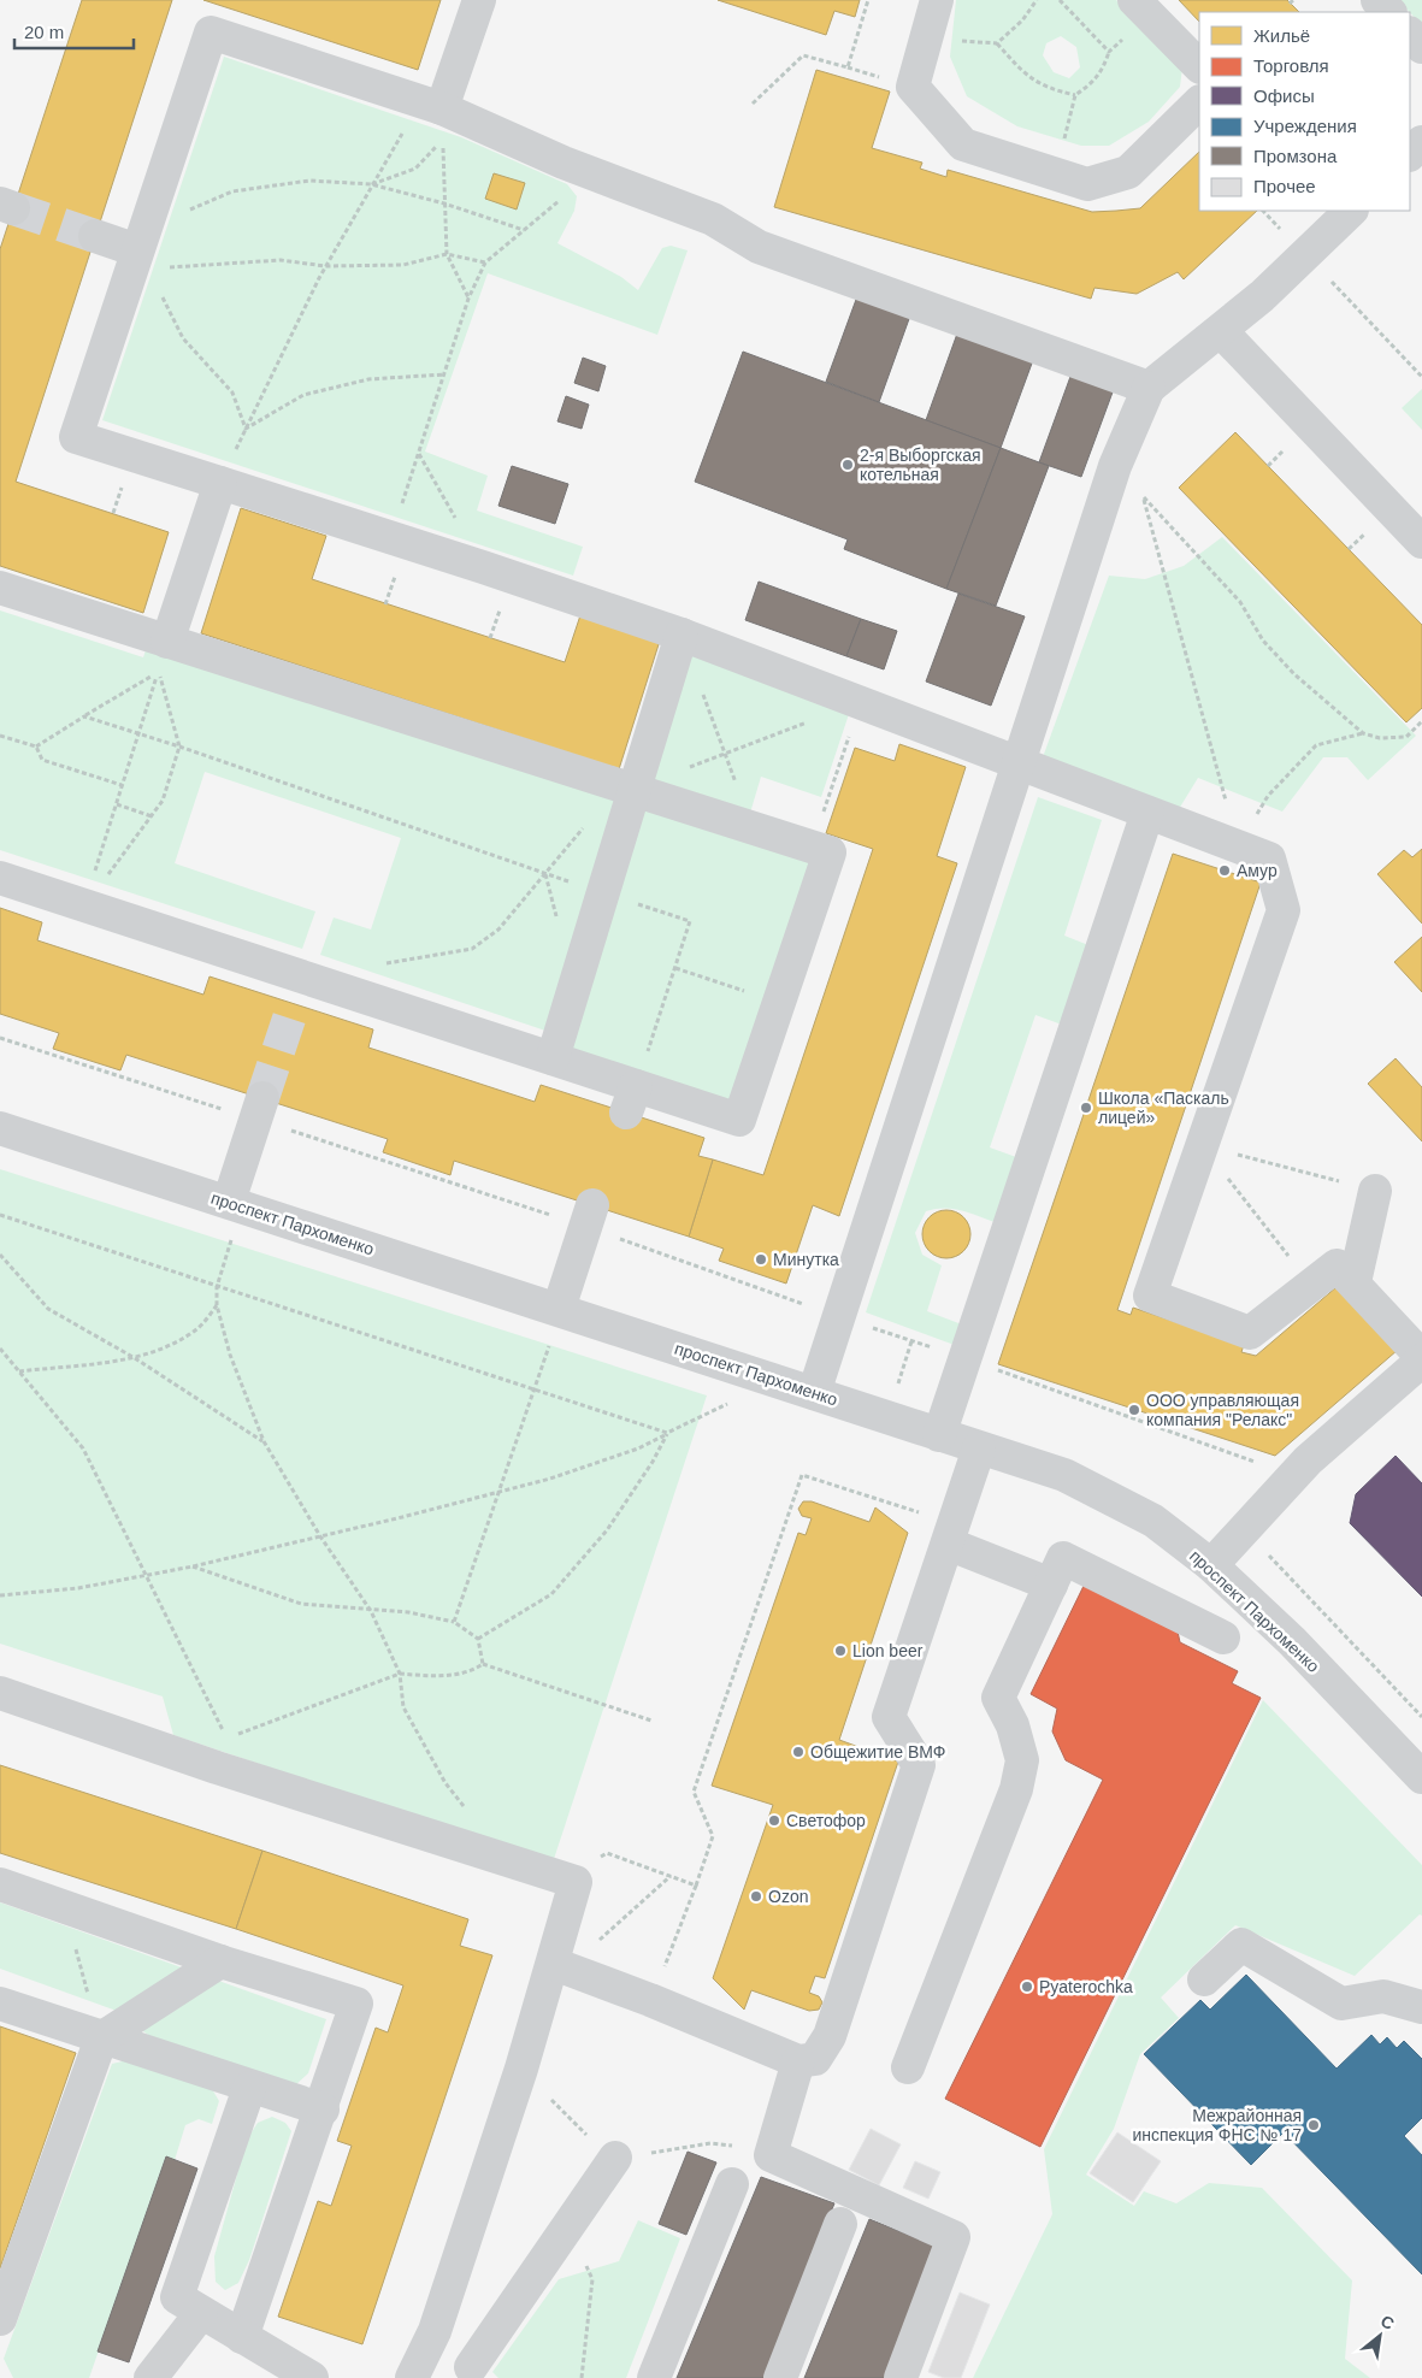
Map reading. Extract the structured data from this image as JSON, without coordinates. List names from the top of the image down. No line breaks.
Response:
{"streets":{"street":["проспект Пархоменко"]},"places":["2-я Выборгская котельная","Амур","Школа «Паскаль лицей»","Минутка","ООО управляющая компания \"Релакс\"","Lion beer","Общежитие ВМФ","Светофор","Ozon","Pyaterochka","Межрайонная инспекция ФНС № 17"],"legend":["Жильё","Торговля","Офисы","Учреждения","Промзона","Прочее"],"scale_bar":"20 m","north":"top right"}
